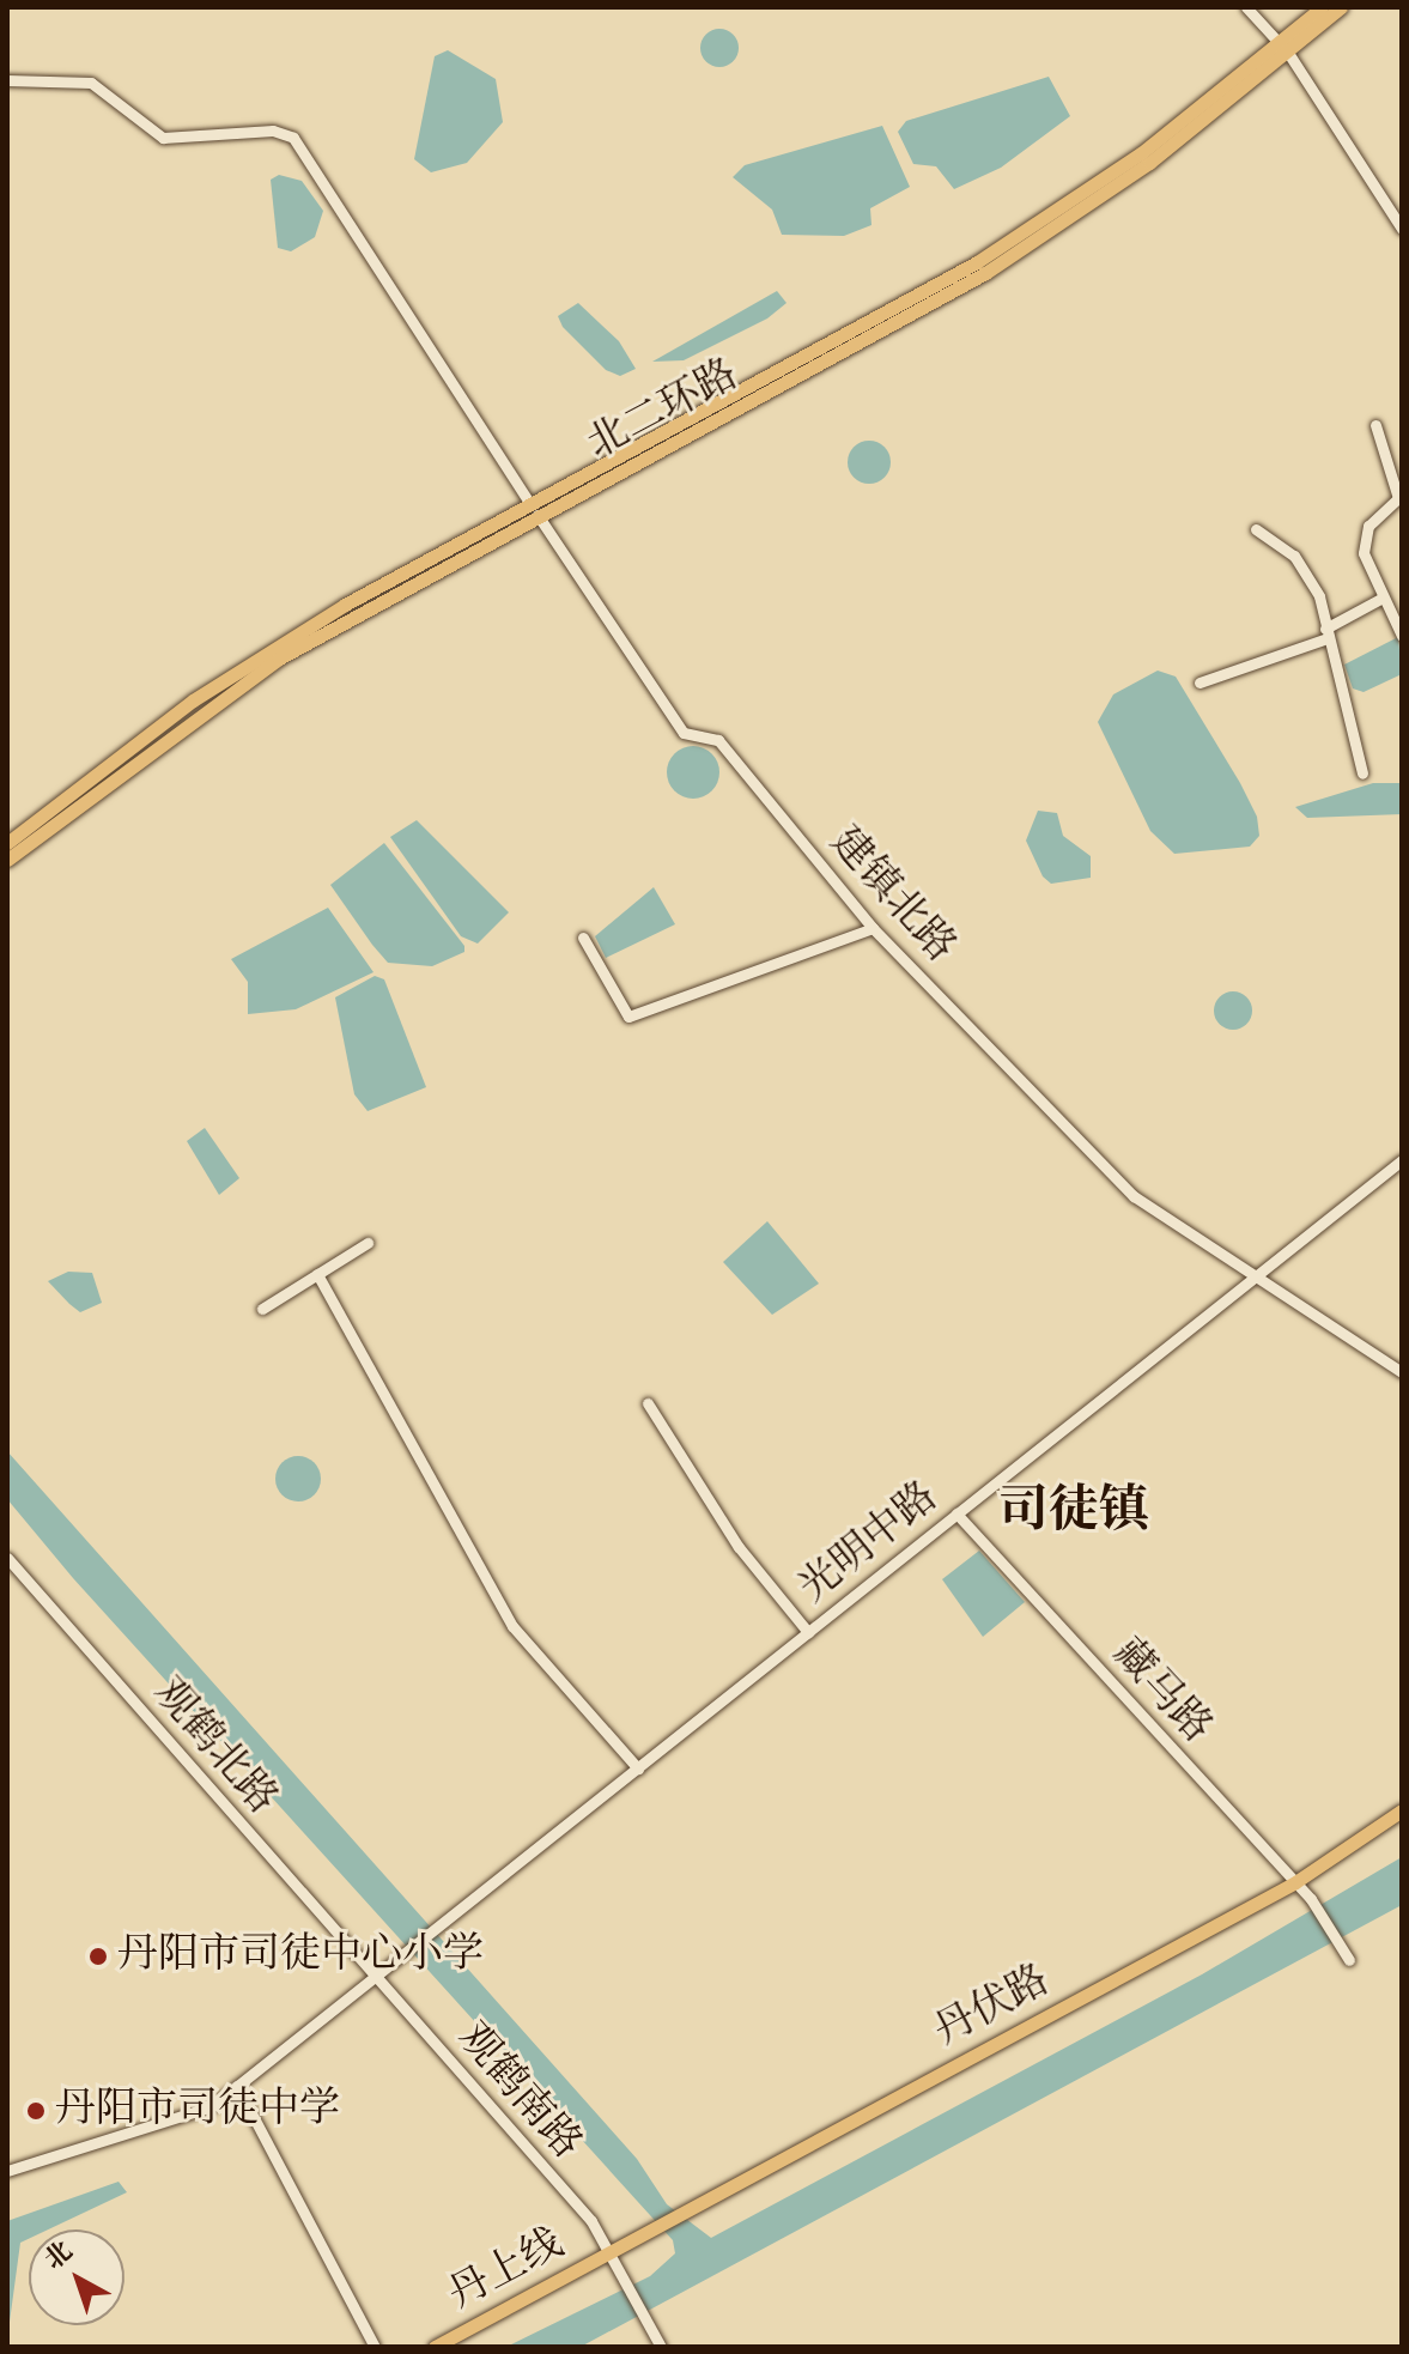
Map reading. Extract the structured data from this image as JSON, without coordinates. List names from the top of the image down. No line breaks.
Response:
{"streets":{"main road":["北二环路","丹伏路","丹上线"],"street":["建镇北路","光明中路","藏马路","观鹤北路","观鹤南路"]},"crossings":[["北二环路","建镇北路"],["建镇北路","光明中路"],["光明中路","藏马路"],["光明中路","观鹤北路"],["光明中路","观鹤南路"],["藏马路","丹伏路"],["观鹤北路","观鹤南路"],["丹伏路","观鹤南路"],["丹伏路","丹上线"],["观鹤南路","丹上线"]],"districts":["司徒镇"],"places":["丹阳市司徒中心小学","丹阳市司徒中学"],"north":"top left"}
